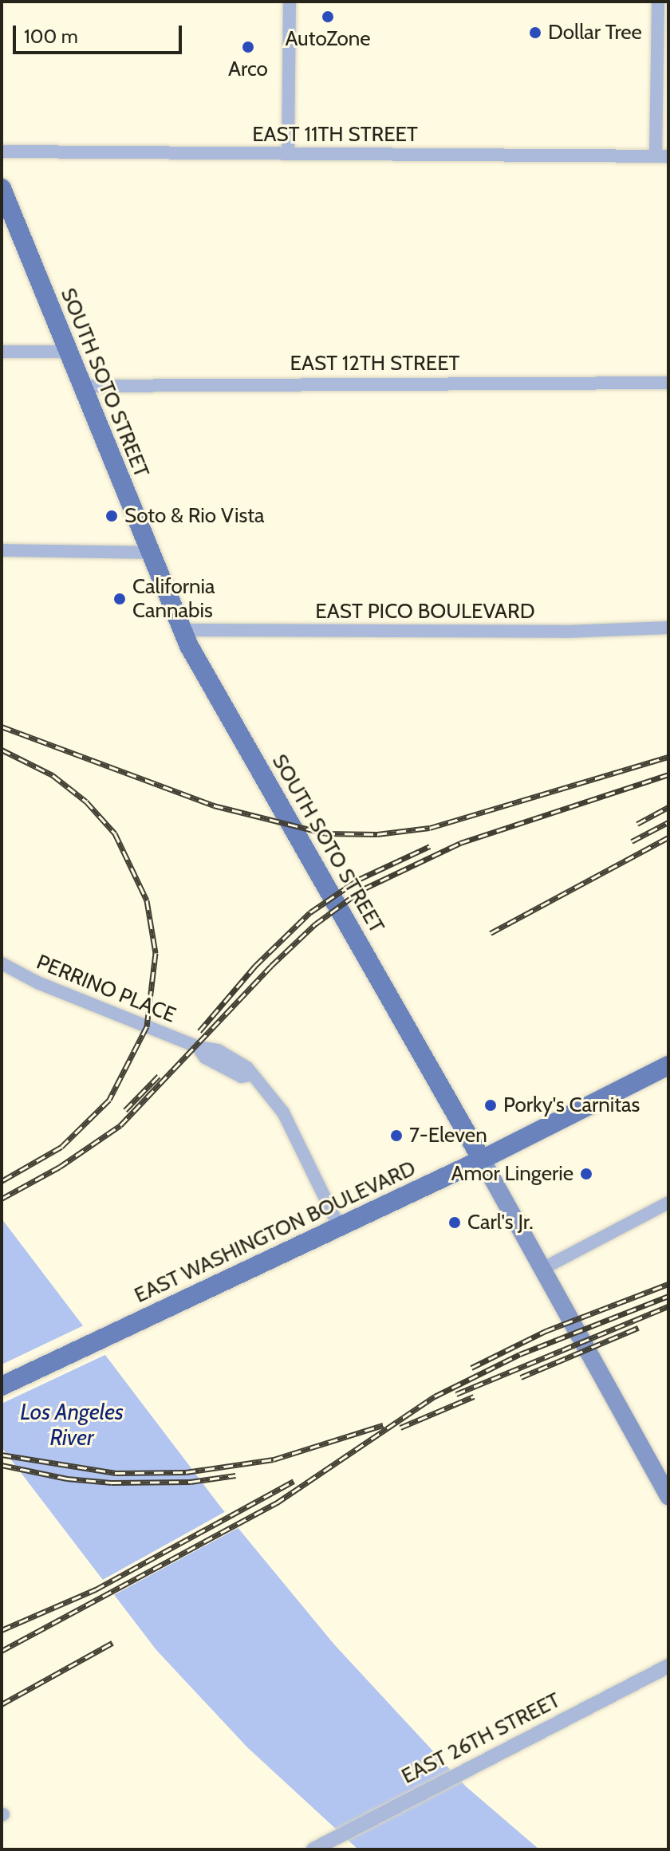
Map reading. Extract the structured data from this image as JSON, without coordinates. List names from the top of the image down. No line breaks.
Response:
{"streets":{"main road":["SOUTH SOTO STREET","EAST WASHINGTON BOULEVARD"],"street":["EAST 11TH STREET","EAST 12TH STREET","EAST PICO BOULEVARD","PERRINO PLACE","EAST 26TH STREET"]},"crossings":[["EAST 12TH STREET","SOUTH SOTO STREET"],["SOUTH SOTO STREET","EAST PICO BOULEVARD"],["SOUTH SOTO STREET","EAST WASHINGTON BOULEVARD"],["PERRINO PLACE","EAST WASHINGTON BOULEVARD"]],"water":["Los Angeles River"],"places":["AutoZone","Dollar Tree","Arco","Soto & Rio Vista","California Cannabis","Porky's Carnitas","7-Eleven","Amor Lingerie","Carl's Jr."],"scale_bar":"100 m"}
